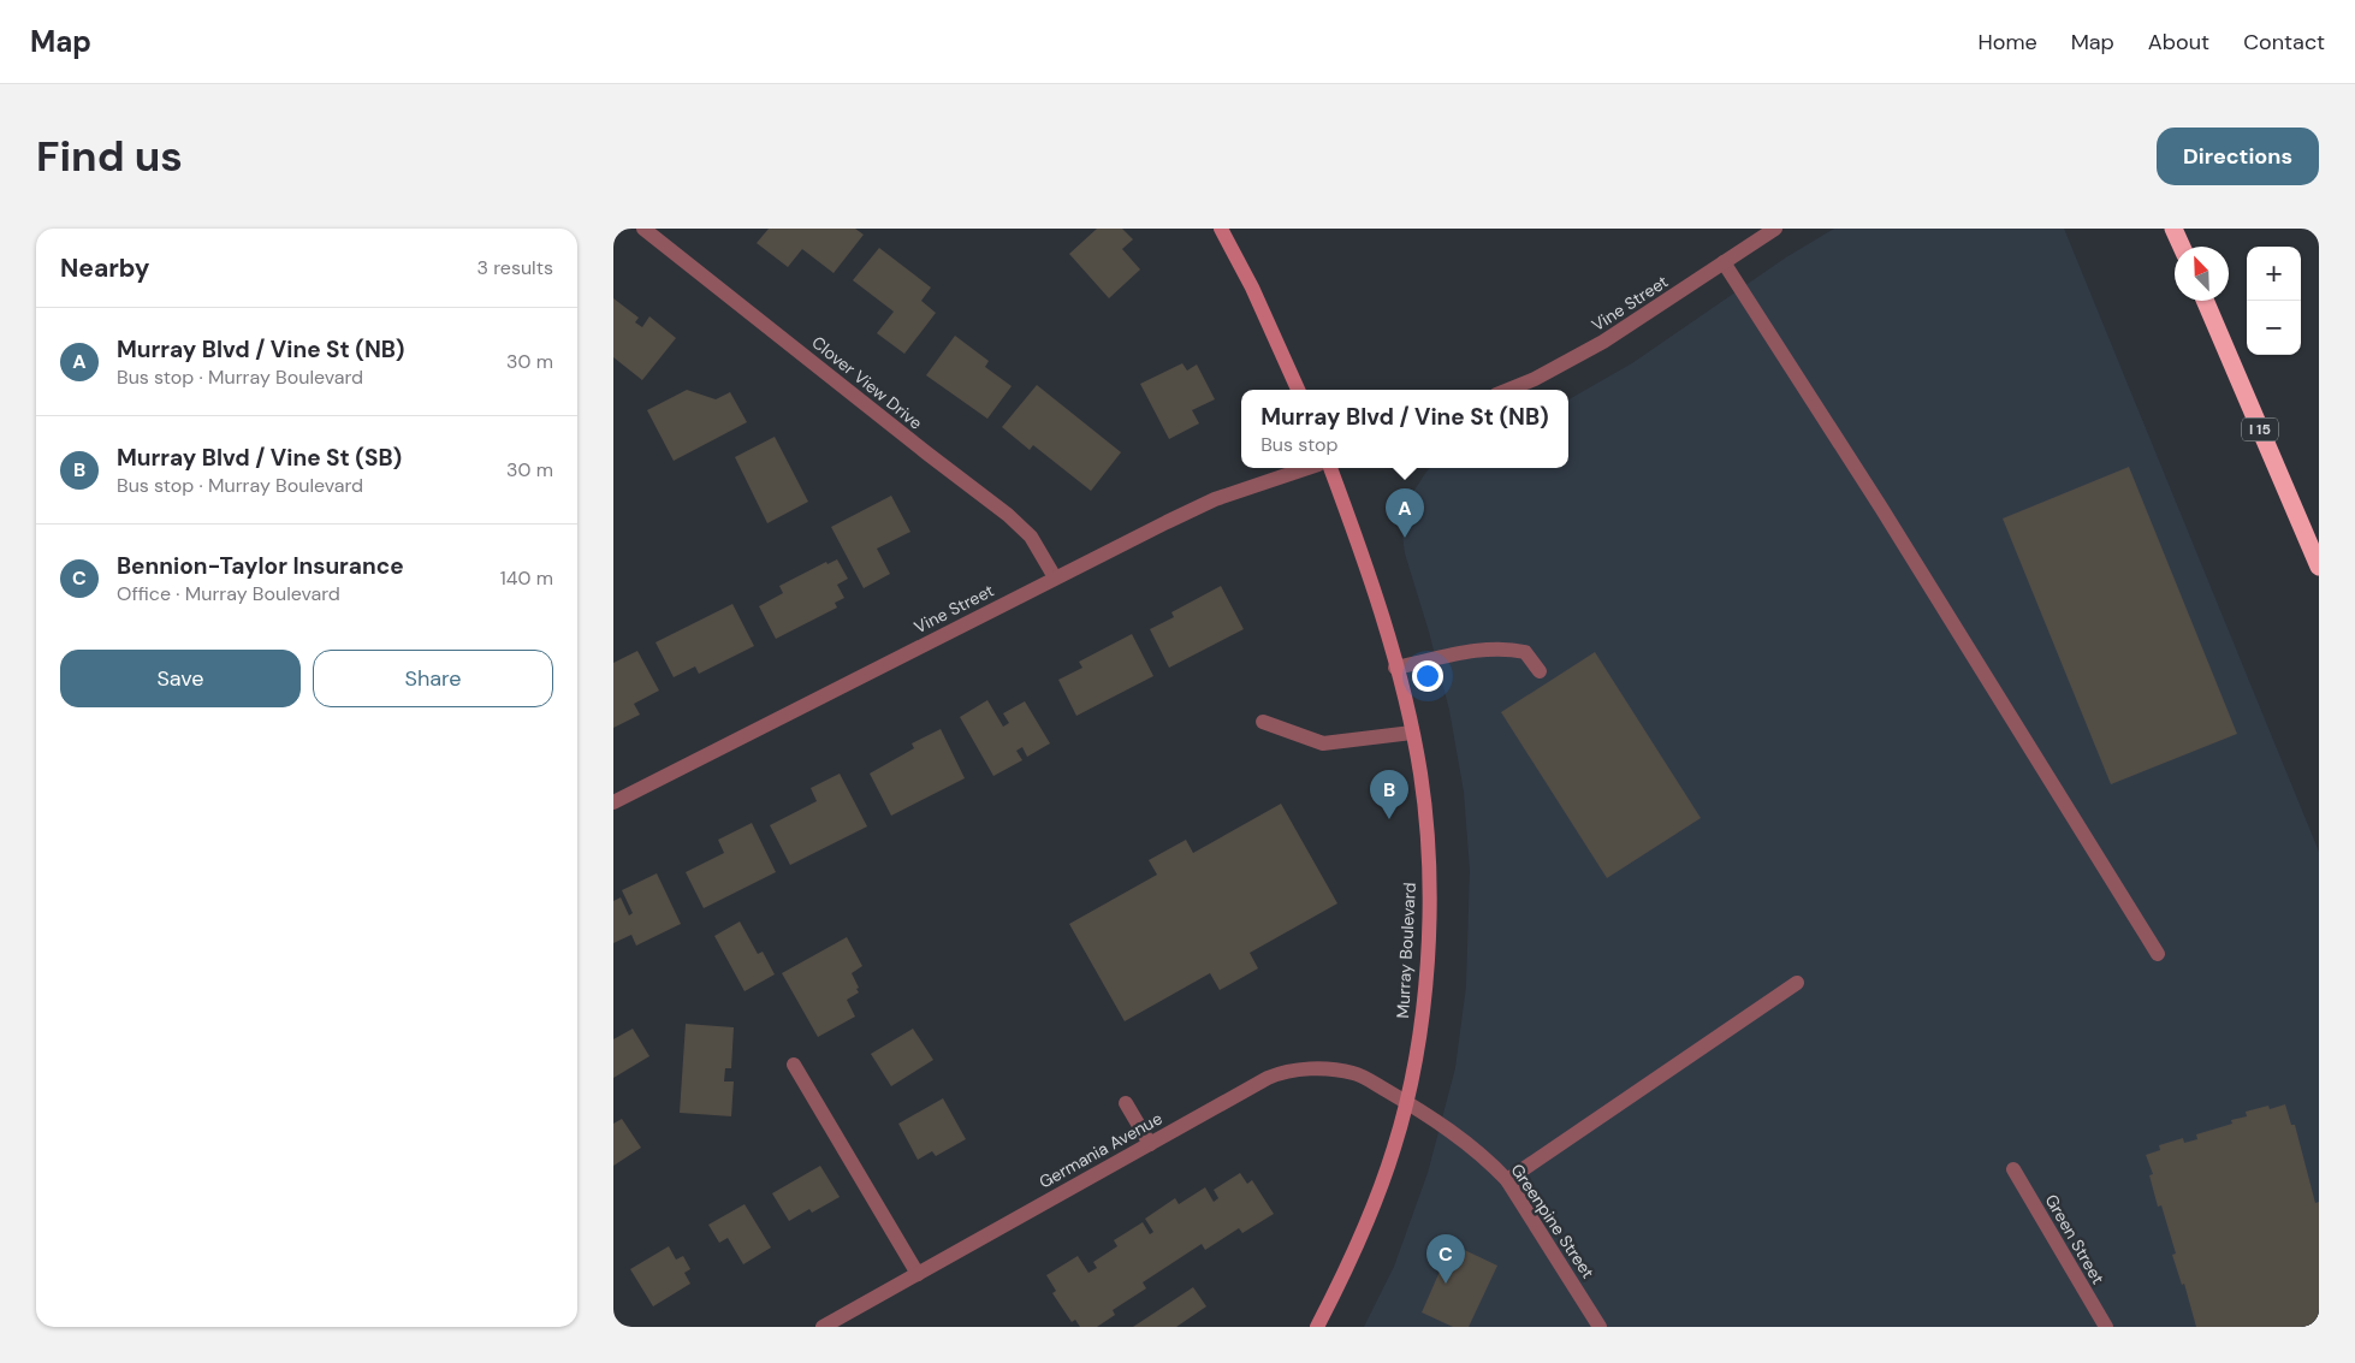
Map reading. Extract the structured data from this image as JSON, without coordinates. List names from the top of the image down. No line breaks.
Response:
{"streets":{"highway":["I 15"],"main road":["Murray Boulevard"],"street":["Vine Street","Clover View Drive","Germania Avenue","Greenpine Street","Green Street"]},"crossings":[["Vine Street","Clover View Drive"],["Murray Boulevard","Germania Avenue"],["Murray Boulevard","Greenpine Street"],["Germania Avenue","Greenpine Street"]],"north":"top left","page":{"header":"Map","nav":["Home","Map","About","Contact"],"buttons":["Directions",["Save","Share"]],"title":"Find us","heading":["Nearby","3 results"],"map_buttons":["+","−"],"list":[{"mark":"A","name":"Murray Blvd / Vine St (NB)","note":"Bus stop · Murray Boulevard","value":"30 m"},{"mark":"B","name":"Murray Blvd / Vine St (SB)","note":"Bus stop · Murray Boulevard","value":"30 m"},{"mark":"C","name":"Bennion-Taylor Insurance","note":"Office · Murray Boulevard","value":"140 m"}],"popup":["Murray Blvd / Vine St (NB)","Bus stop"],"pins":["A","B","C"]}}
